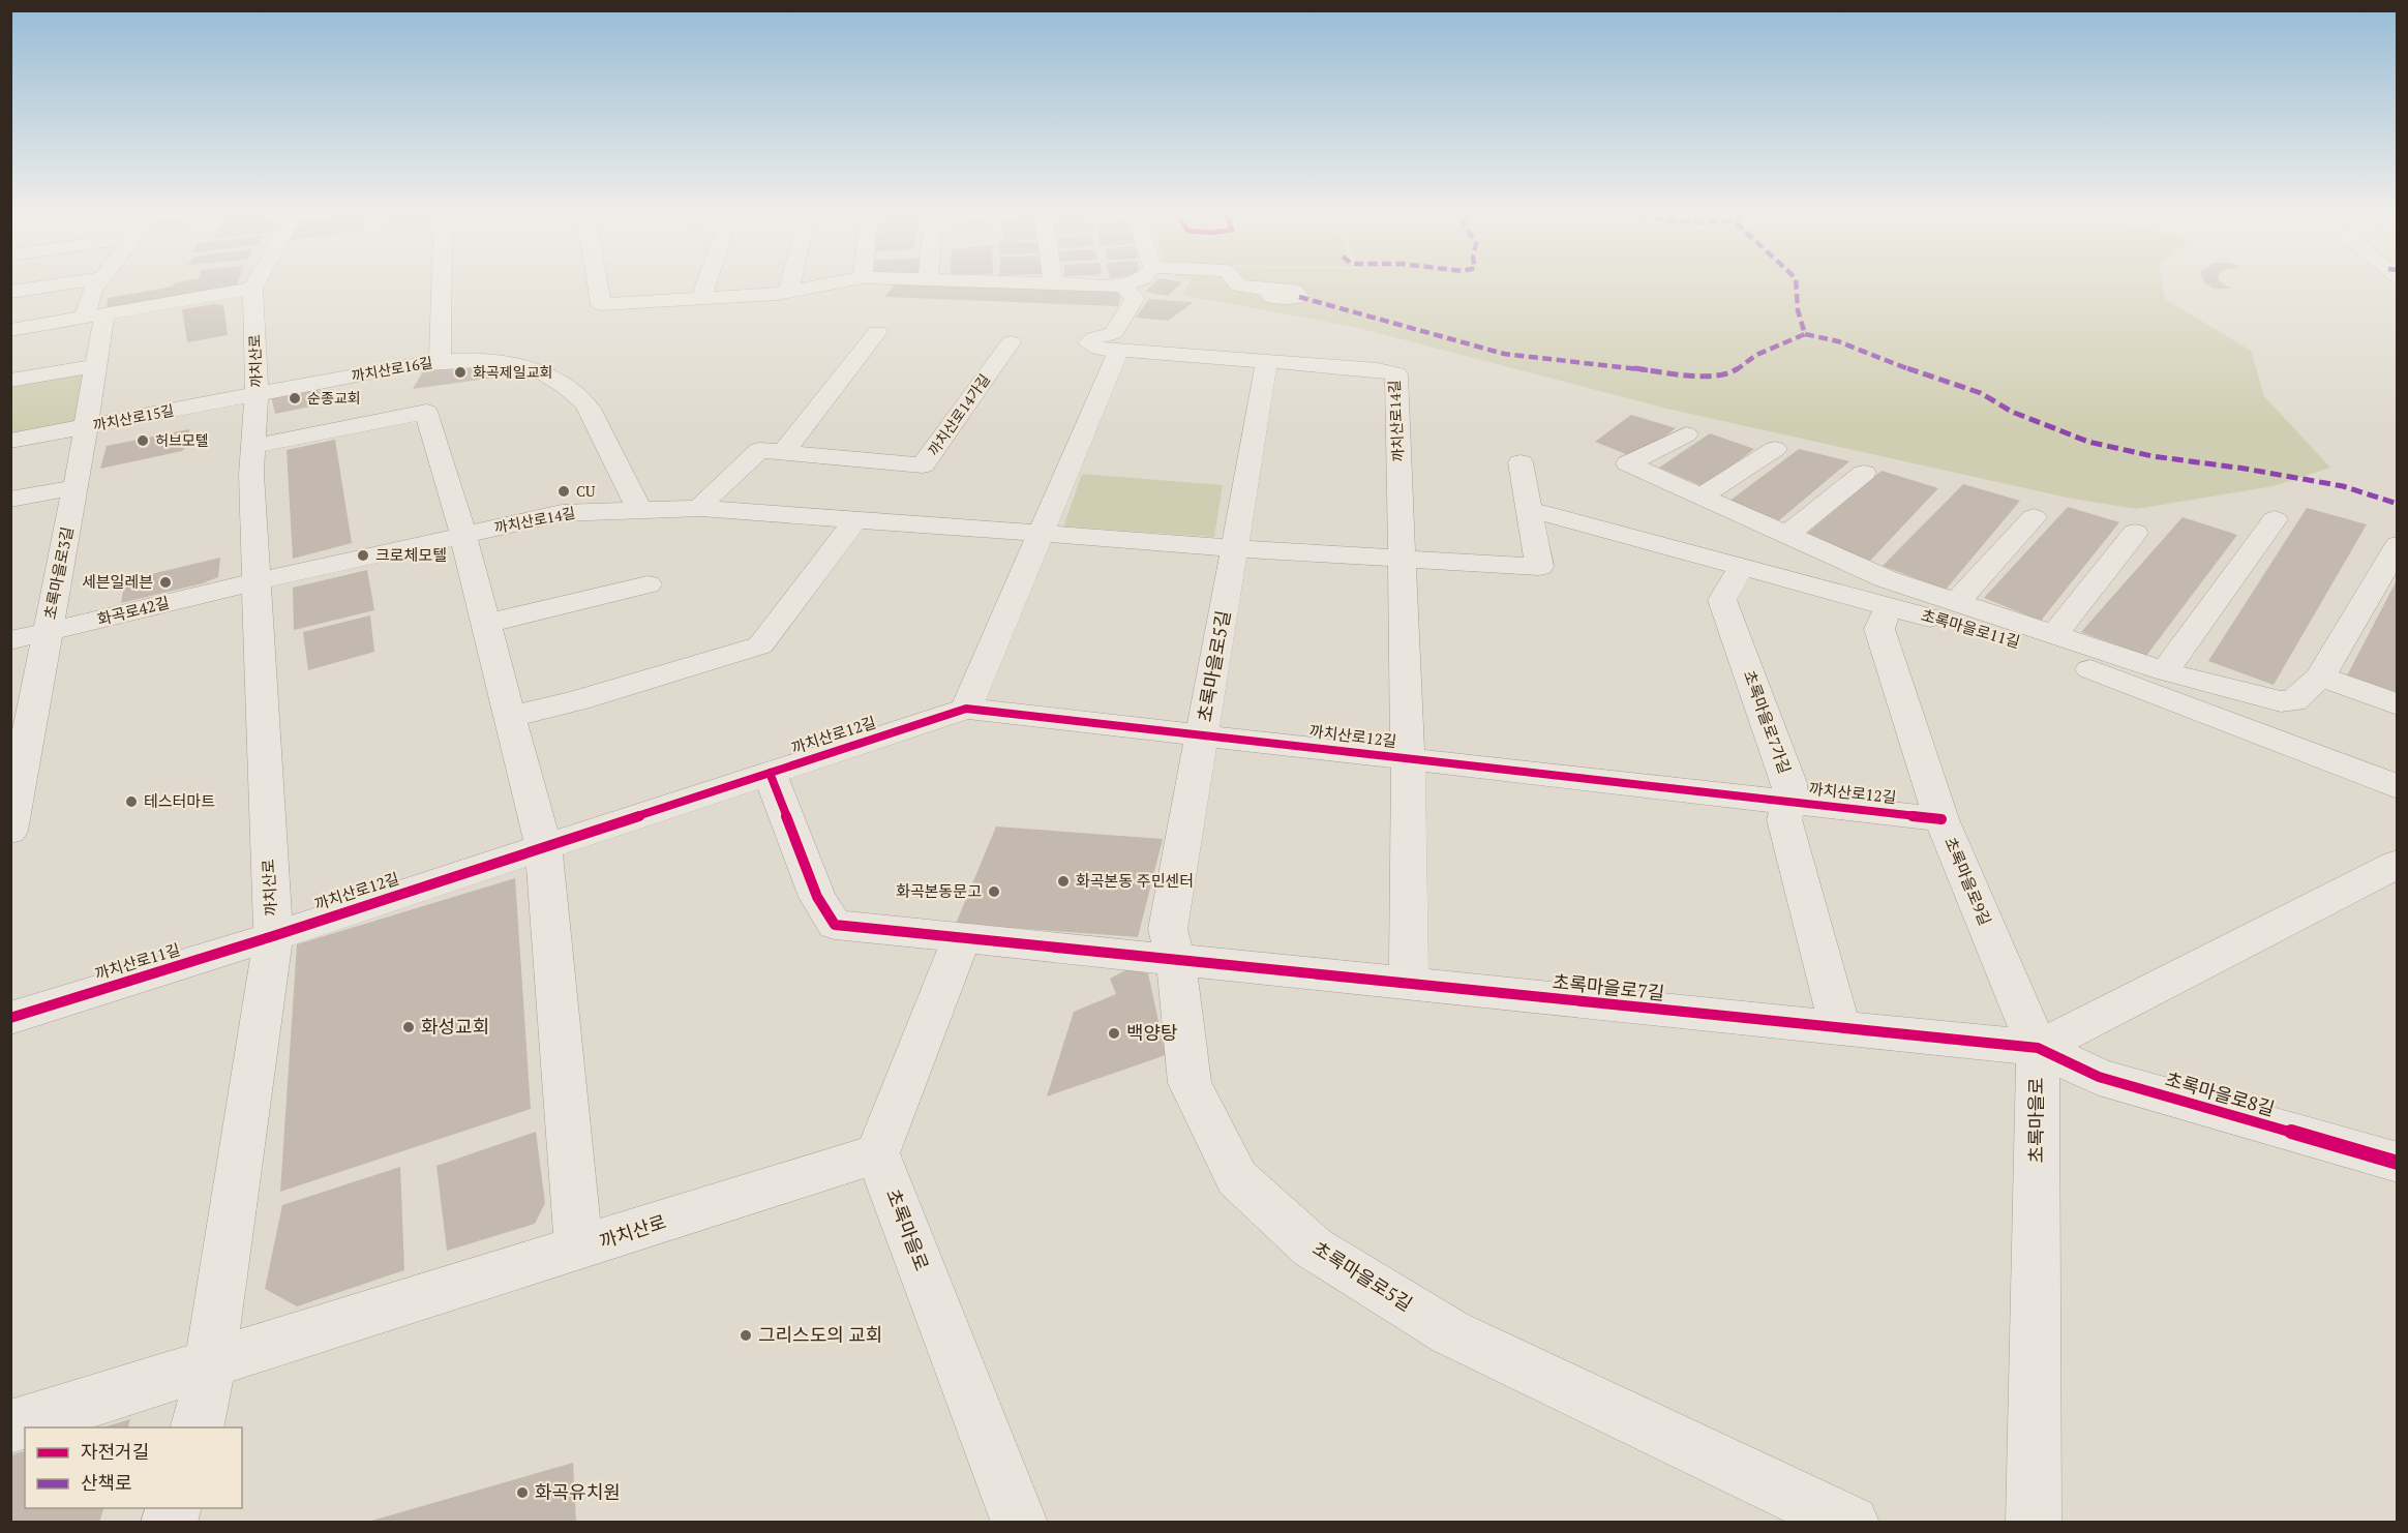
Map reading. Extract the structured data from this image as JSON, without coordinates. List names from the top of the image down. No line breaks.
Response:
{"streets":{"street":["까치산로","까치산로16길","까치산로14가길","까치산로15길","까치산로14길","초록마을로3길","화곡로42길","초록마을로11길","초록마을로5길","초록마을로7가길","까치산로12길","초록마을로9길","까치산로11길","초록마을로7길","초록마을로8길","초록마을로"]},"crossings":[["까치산로","까치산로16길"],["까치산로","까치산로15길"],["까치산로","까치산로14길"],["까치산로","화곡로42길"],["까치산로","까치산로12길"],["까치산로","까치산로11길"],["까치산로","초록마을로"],["까치산로16길","까치산로15길"],["까치산로16길","까치산로14길"],["까치산로14가길","까치산로14길"],["까치산로15길","초록마을로3길"],["까치산로14길","화곡로42길"],["까치산로14길","초록마을로11길"],["까치산로14길","초록마을로5길"],["까치산로14길","까치산로12길"],["초록마을로3길","화곡로42길"],["초록마을로11길","초록마을로7가길"],["초록마을로11길","초록마을로9길"],["초록마을로5길","까치산로12길"],["초록마을로5길","초록마을로7길"],["초록마을로7가길","까치산로12길"],["초록마을로7가길","초록마을로7길"],["까치산로12길","초록마을로9길"],["까치산로12길","까치산로11길"],["까치산로12길","초록마을로7길"],["초록마을로9길","초록마을로7길"],["초록마을로9길","초록마을로8길"],["초록마을로9길","초록마을로"],["초록마을로7길","초록마을로8길"],["초록마을로7길","초록마을로"],["초록마을로8길","초록마을로"]],"places":["화곡제일교회","순종교회","허브모텔","CU","크로체모텔","세븐일레븐","테스터마트","화곡본동 주민센터","화곡본동문고","화성교회","백양탕","그리스도의 교회","화곡유치원"],"legend":["자전거길","산책로"]}
